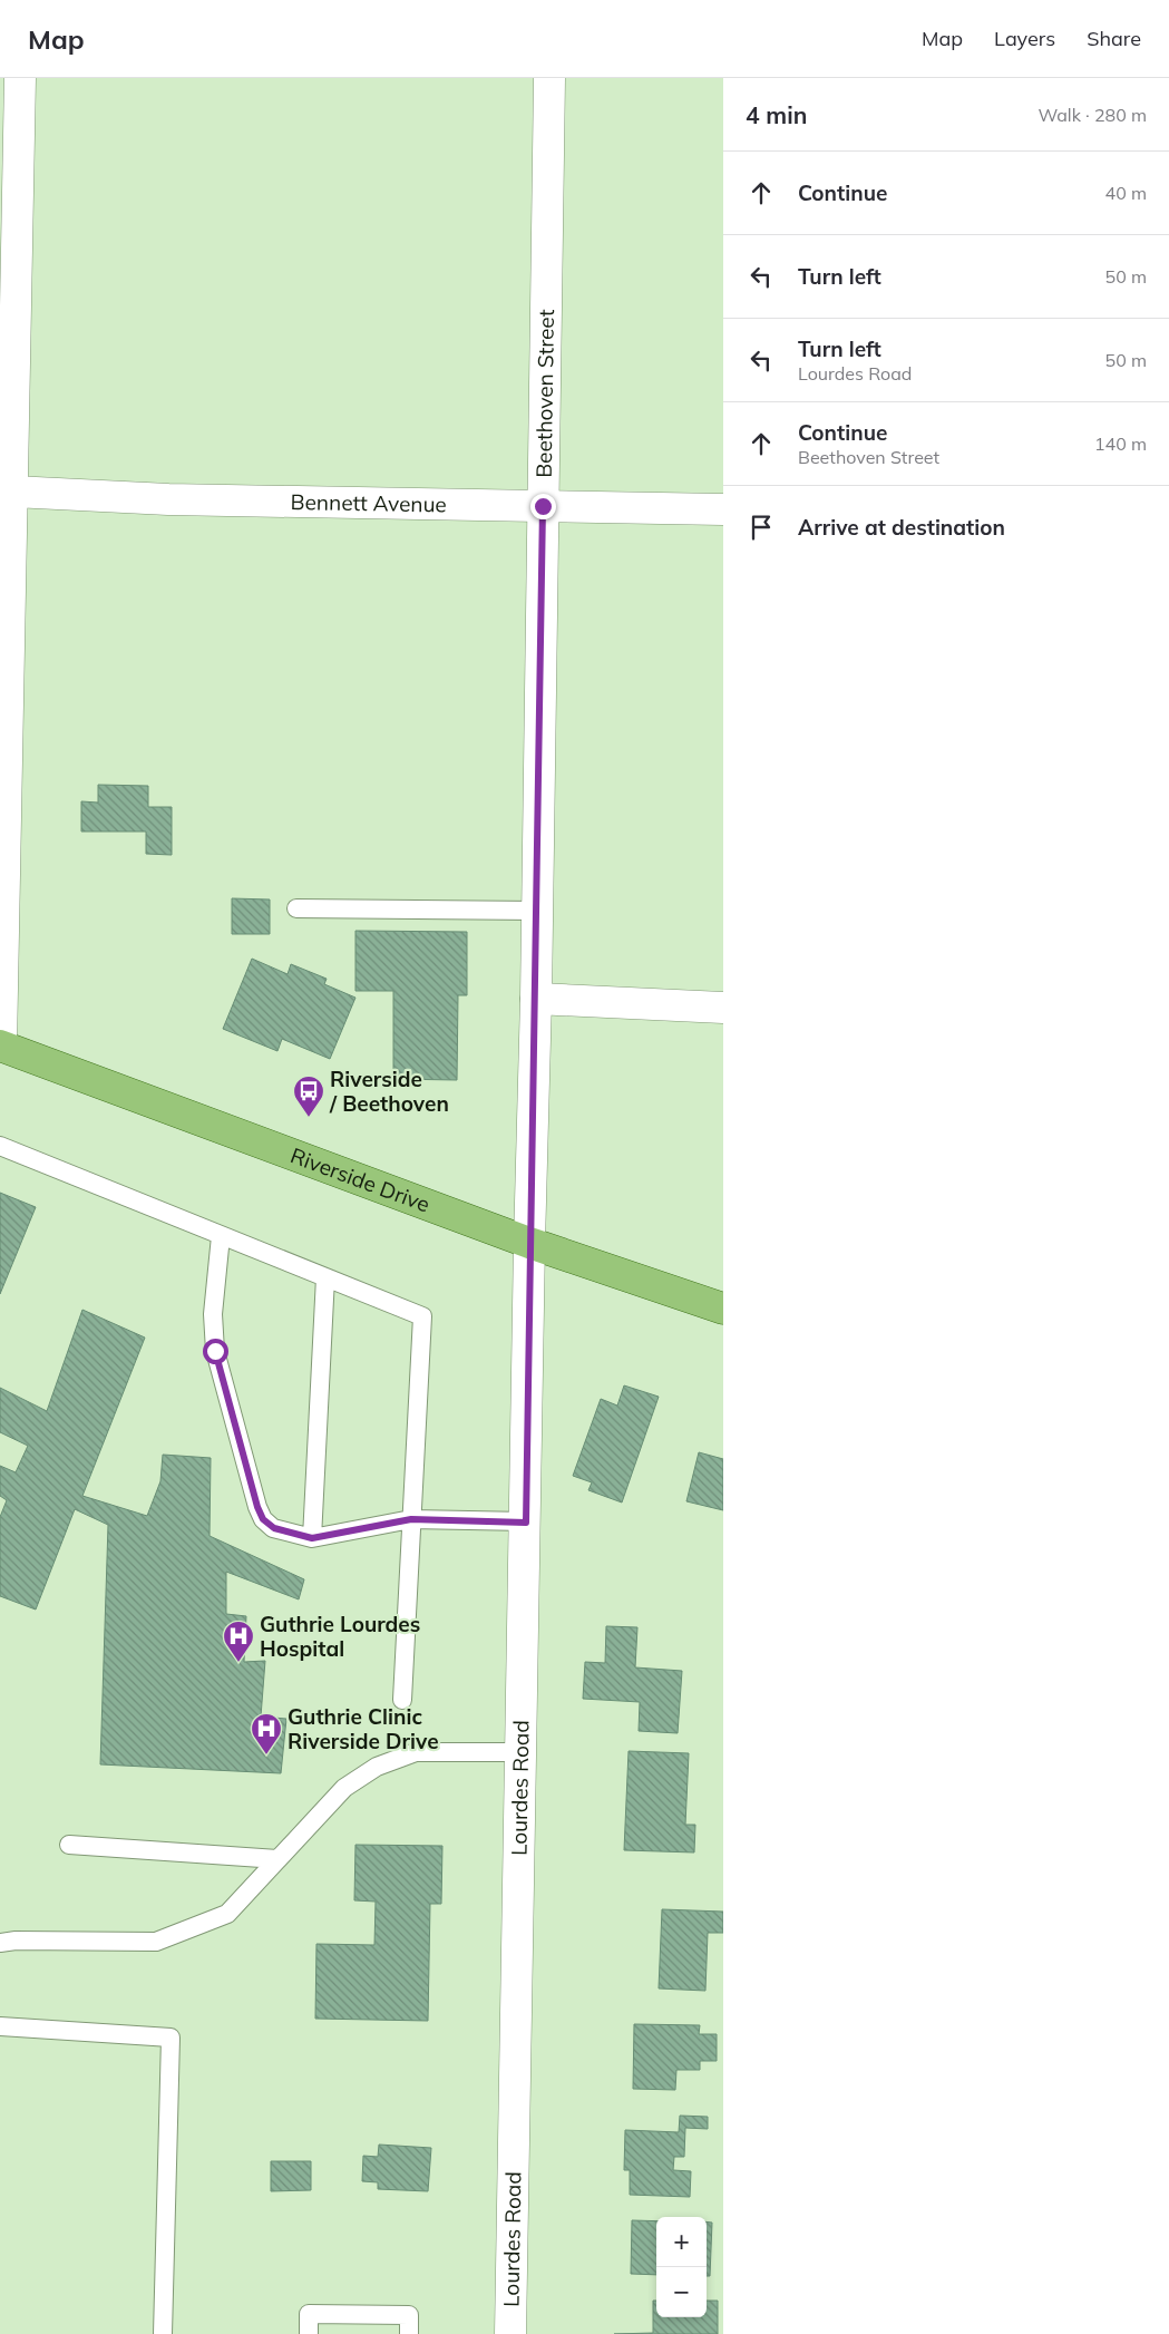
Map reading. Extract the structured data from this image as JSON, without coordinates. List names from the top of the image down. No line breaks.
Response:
{"streets":{"main road":["Riverside Drive"],"street":["Beethoven Street","Bennett Avenue","Lourdes Road"]},"crossings":[["Beethoven Street","Bennett Avenue"],["Beethoven Street","Riverside Drive"],["Beethoven Street","Lourdes Road"],["Riverside Drive","Lourdes Road"]],"places":{"bus stop":["Riverside / Beethoven"],"hospital":["Guthrie Lourdes Hospital","Guthrie Clinic Riverside Drive"]},"page":{"header":"Map","nav":["Map","Layers","Share"],"heading":["4 min","Walk · 280 m"],"list":[["Continue","40 m"],["Turn left","50 m"],["Turn left","Lourdes Road","50 m"],["Continue","Beethoven Street","140 m"],"Arrive at destination"],"map_buttons":["+","−"]}}
